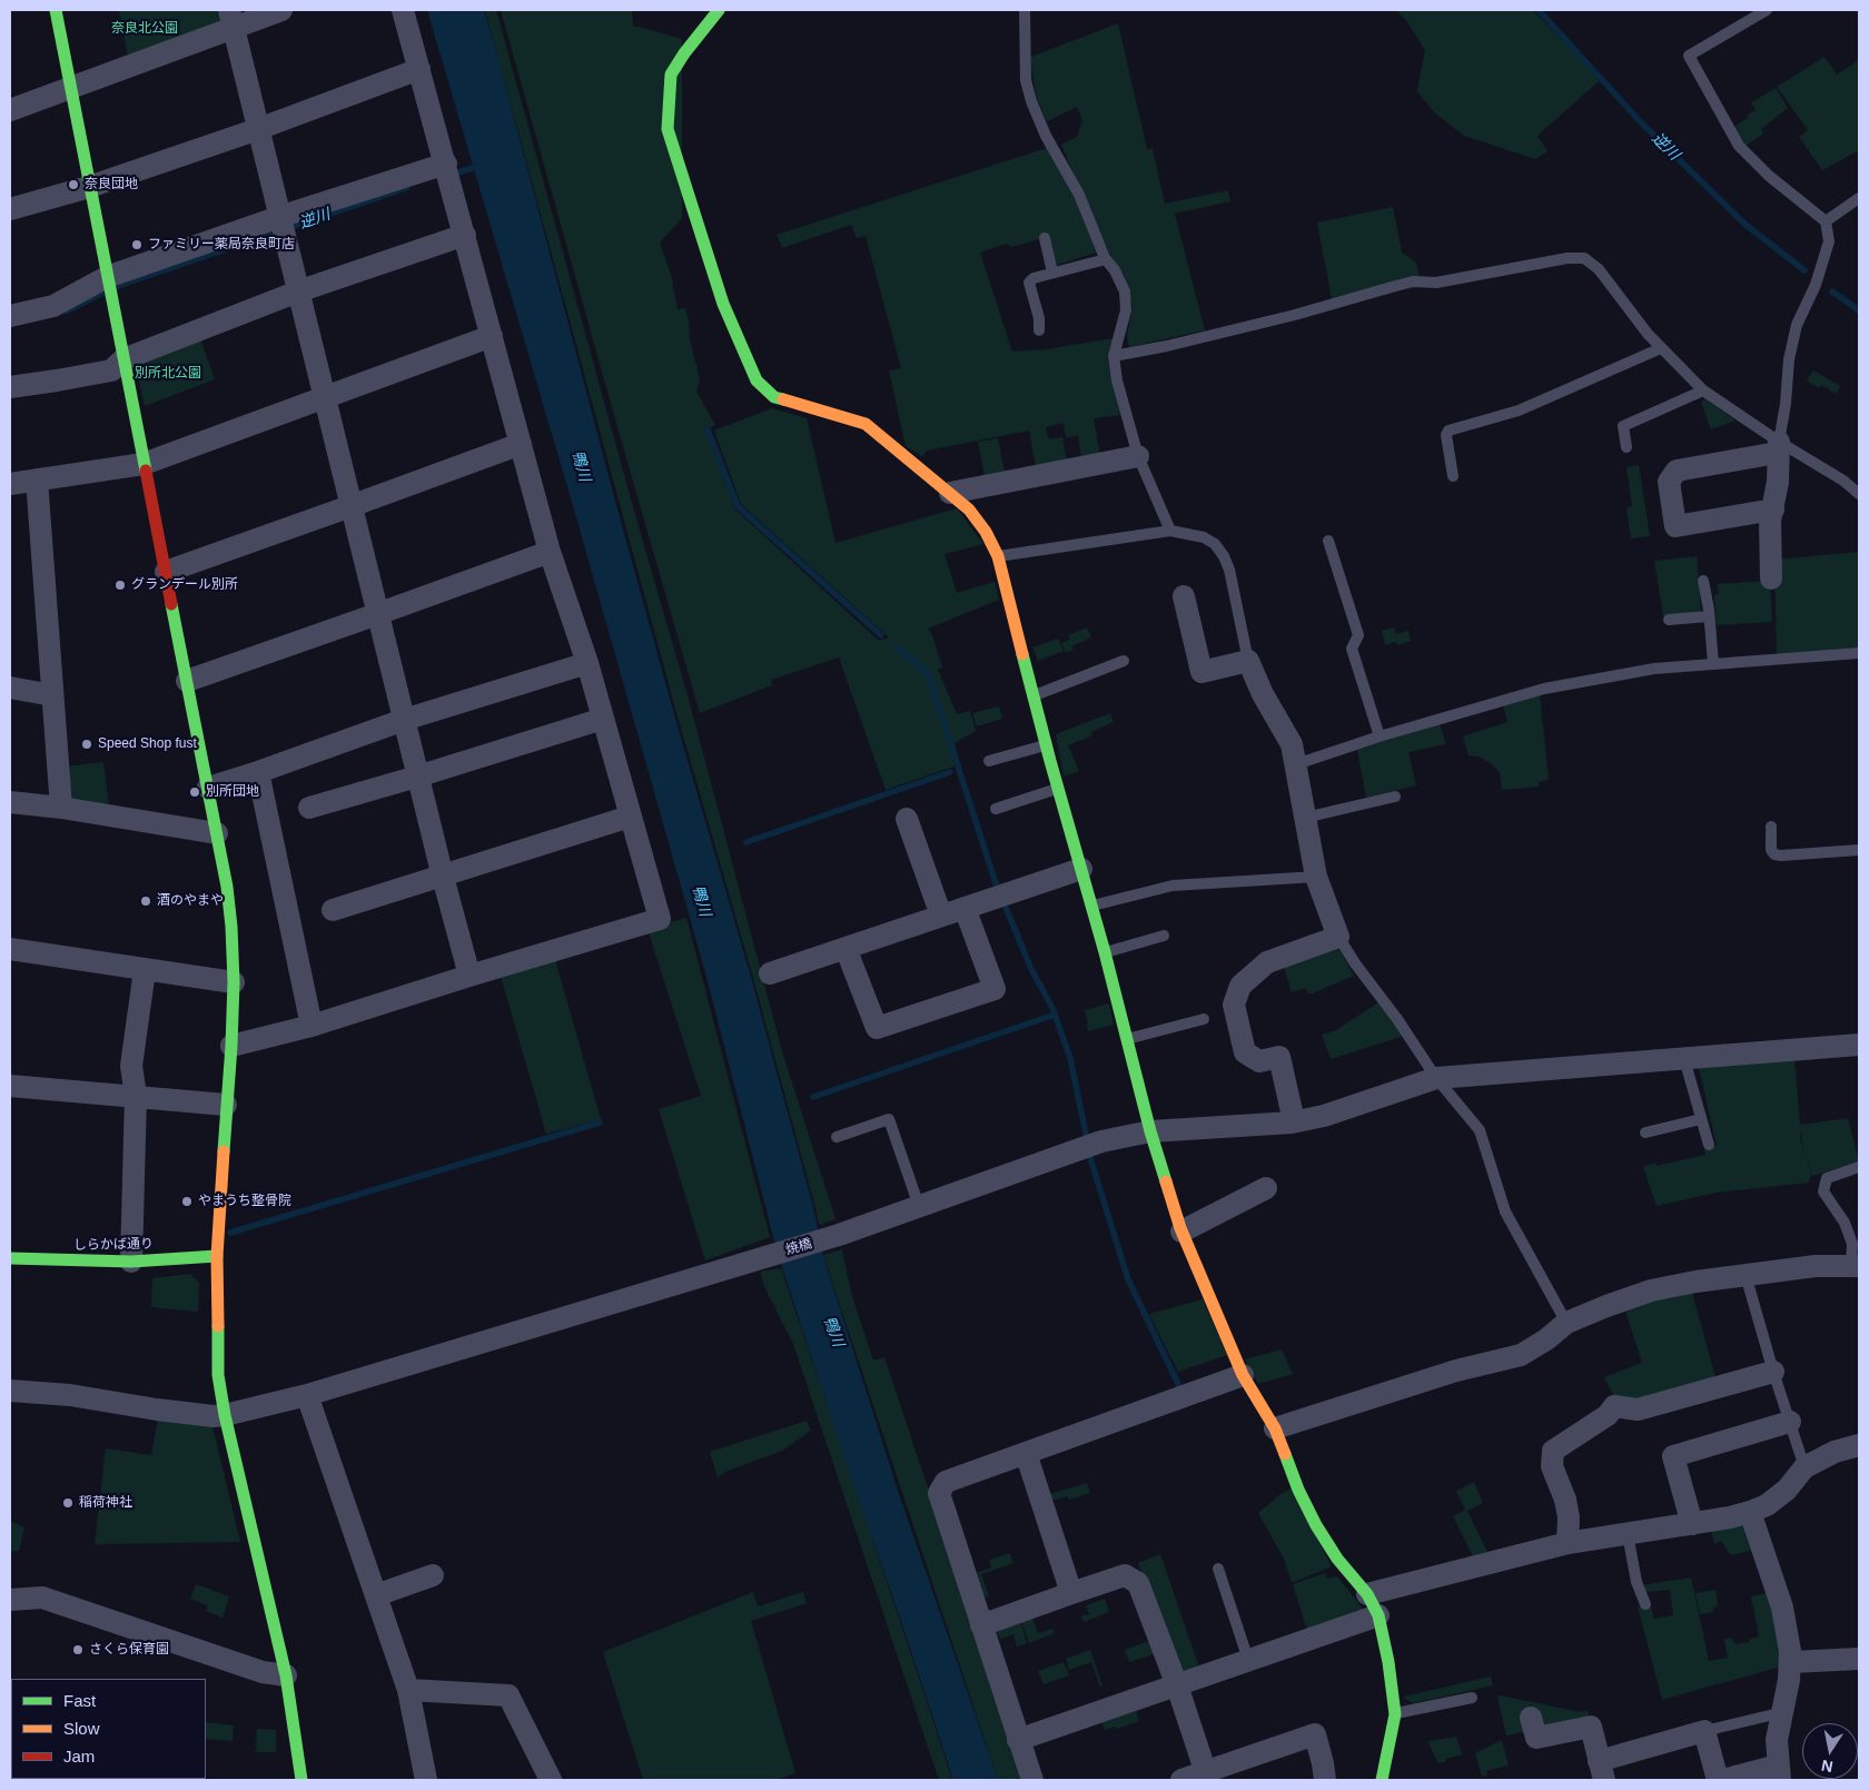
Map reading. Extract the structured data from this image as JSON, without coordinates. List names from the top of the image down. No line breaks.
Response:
{"streets":{"street":["しらかば通り","焼橋"]},"water":["逆川","鴨川"],"parks":["奈良北公園","別所北公園"],"places":["奈良団地","ファミリー薬局奈良町店","グランデール別所","Speed Shop fust","別所団地","酒のやまや","やまうち整骨院","稲荷神社","さくら保育園"],"legend":["Fast","Slow","Jam"],"north":"bottom"}
